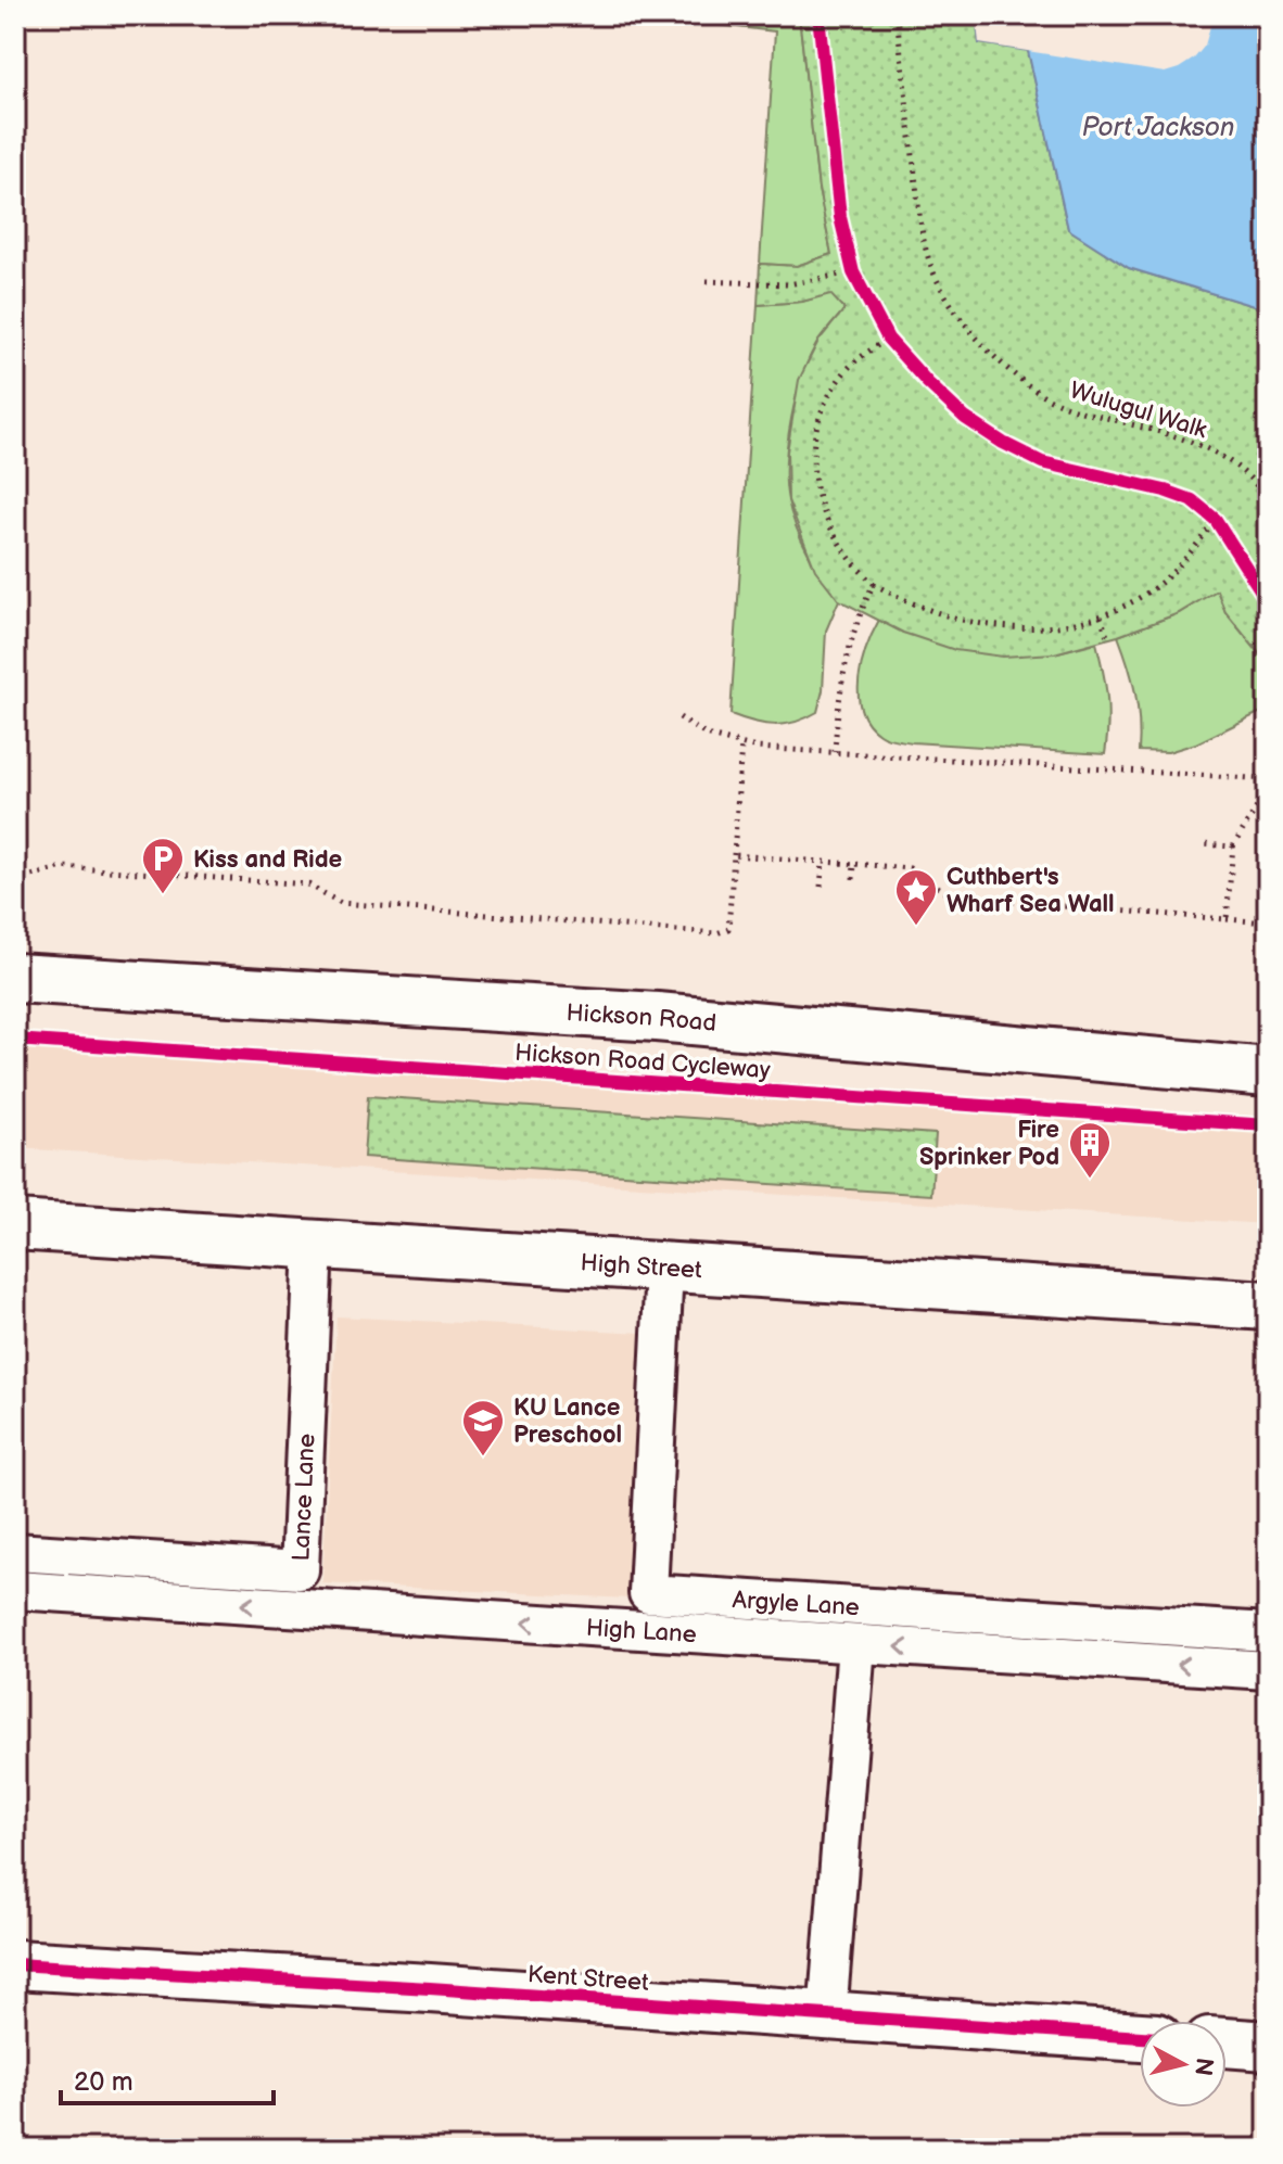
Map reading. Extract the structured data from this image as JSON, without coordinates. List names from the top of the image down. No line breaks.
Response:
{"streets":{"street":["Hickson Road","High Street","Kent Street"],"lane":["Lance Lane","Argyle Lane","High Lane"],"path":["Wulugul Walk"],"cycle path":["Hickson Road Cycleway"]},"crossings":[["High Street","Lance Lane"],["High Street","Argyle Lane"]],"one_way":["High Lane"],"water":["Port Jackson"],"places":{"parking":["Kiss and Ride"],"place":["Cuthbert's Wharf Sea Wall"],"building":["Fire Sprinker Pod"],"school or university":["KU Lance Preschool"]},"scale_bar":"20 m","north":"right"}
